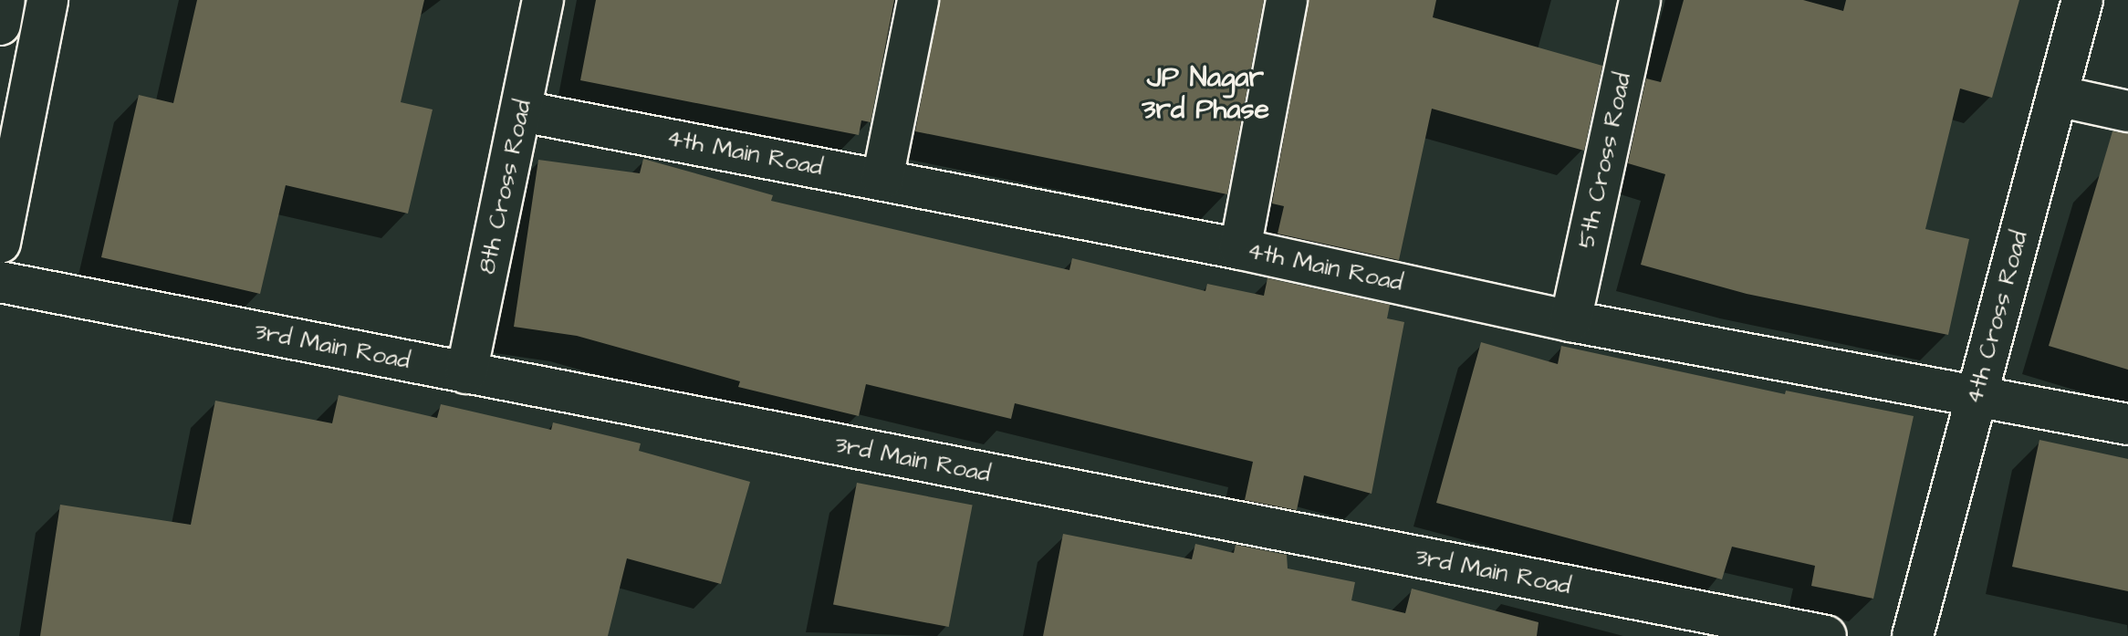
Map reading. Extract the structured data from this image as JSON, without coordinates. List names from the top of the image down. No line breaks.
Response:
{"streets":{"street":["4th Main Road","5th Cross Road","8th Cross Road","4th Cross Road","3rd Main Road"]},"crossings":[["4th Main Road","5th Cross Road"],["4th Main Road","8th Cross Road"],["4th Main Road","4th Cross Road"],["8th Cross Road","3rd Main Road"]],"districts":["JP Nagar 3rd Phase"]}
